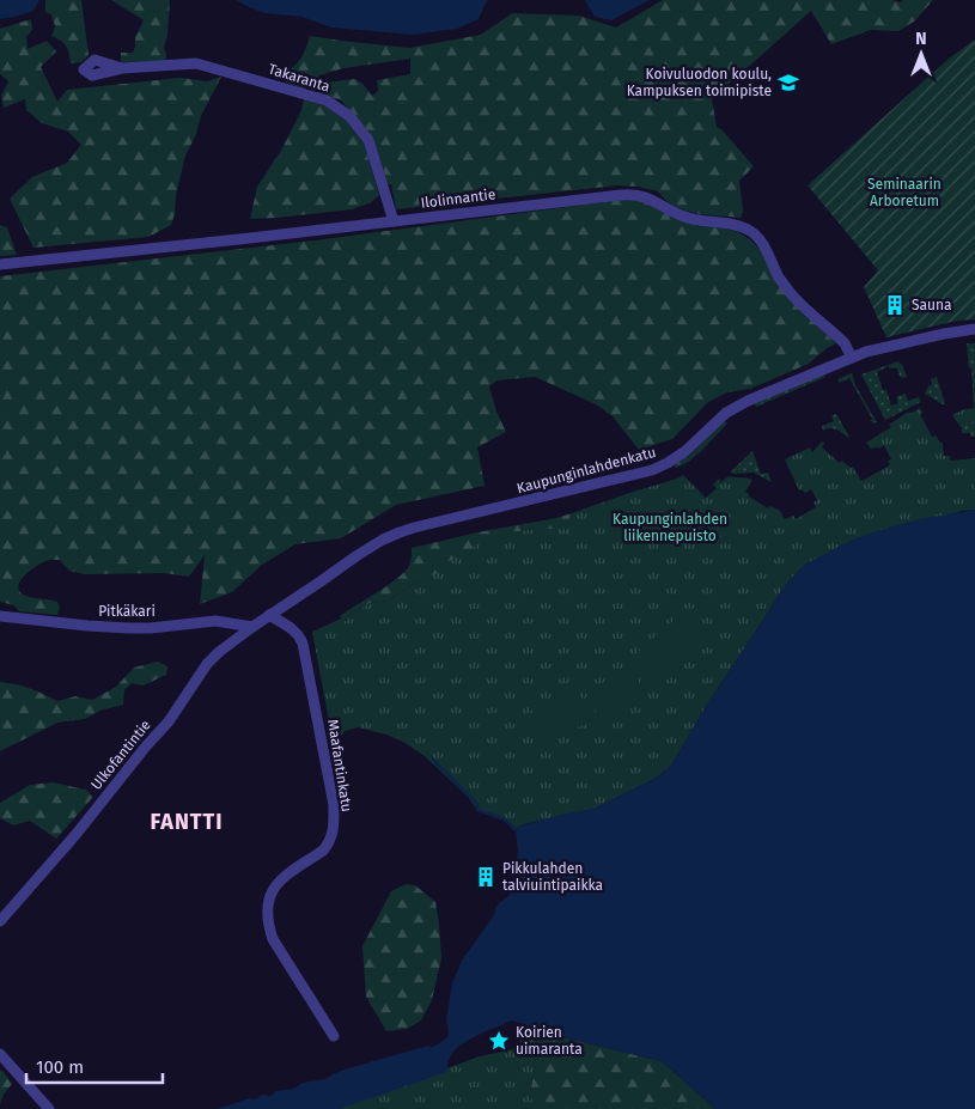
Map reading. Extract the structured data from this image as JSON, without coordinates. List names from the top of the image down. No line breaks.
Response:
{"streets":{"street":["Takaranta","Ilolinnantie","Kaupunginlahdenkatu","Pitkäkari","Ulkofantintie","Maafantinkatu"]},"crossings":[["Takaranta","Ilolinnantie"],["Ilolinnantie","Kaupunginlahdenkatu"],["Kaupunginlahdenkatu","Ulkofantintie"],["Kaupunginlahdenkatu","Maafantinkatu"],["Pitkäkari","Ulkofantintie"],["Ulkofantintie","Maafantinkatu"]],"districts":["FANTTI"],"parks":["Seminaarin Arboretum","Kaupunginlahden liikennepuisto"],"places":{"school or university":["Koivuluodon koulu, Kampuksen toimipiste"],"building":["Sauna","Pikkulahden talviuintipaikka"],"place":["Koirien uimaranta"]},"scale_bar":"100 m","north":"top"}
